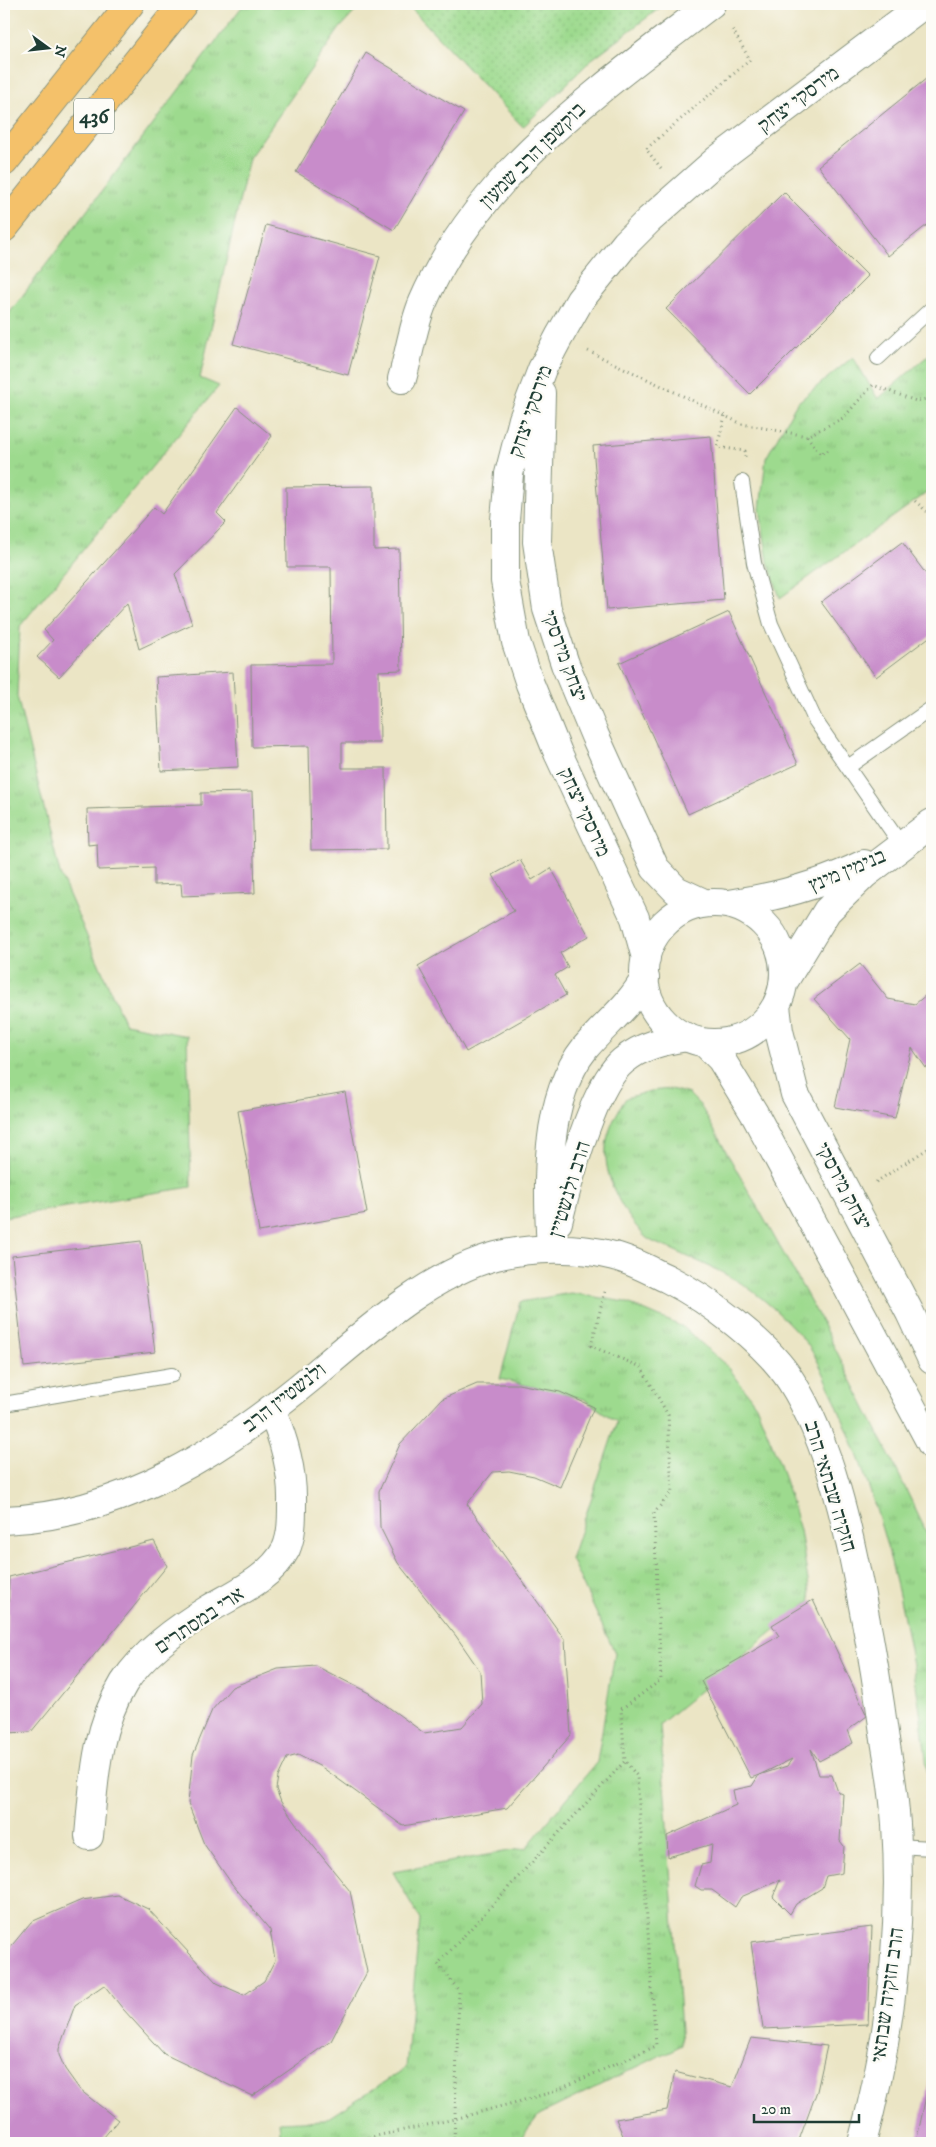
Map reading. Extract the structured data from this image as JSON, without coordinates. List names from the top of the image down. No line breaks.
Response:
{"streets":{"main road":["436"],"street":["מירסקי יצחק","בוקשפן הרב שמעון","יצחק מירסקי","בנימין מינץ","הרב ולנשטיין","ולנשטיין הרב","חזקיה שבתאי הרב","ארי במסתרים","הרב חזקיה שבתאי"]},"crossings":[["מירסקי יצחק","יצחק מירסקי"],["מירסקי יצחק","בנימין מינץ"],["מירסקי יצחק","הרב ולנשטיין"],["יצחק מירסקי","בנימין מינץ"],["יצחק מירסקי","הרב ולנשטיין"],["בנימין מינץ","הרב ולנשטיין"],["הרב ולנשטיין","ולנשטיין הרב"],["הרב ולנשטיין","חזקיה שבתאי הרב"],["ולנשטיין הרב","חזקיה שבתאי הרב"],["ולנשטיין הרב","ארי במסתרים"],["חזקיה שבתאי הרב","הרב חזקיה שבתאי"]],"scale_bar":"20 m","north":"right"}
